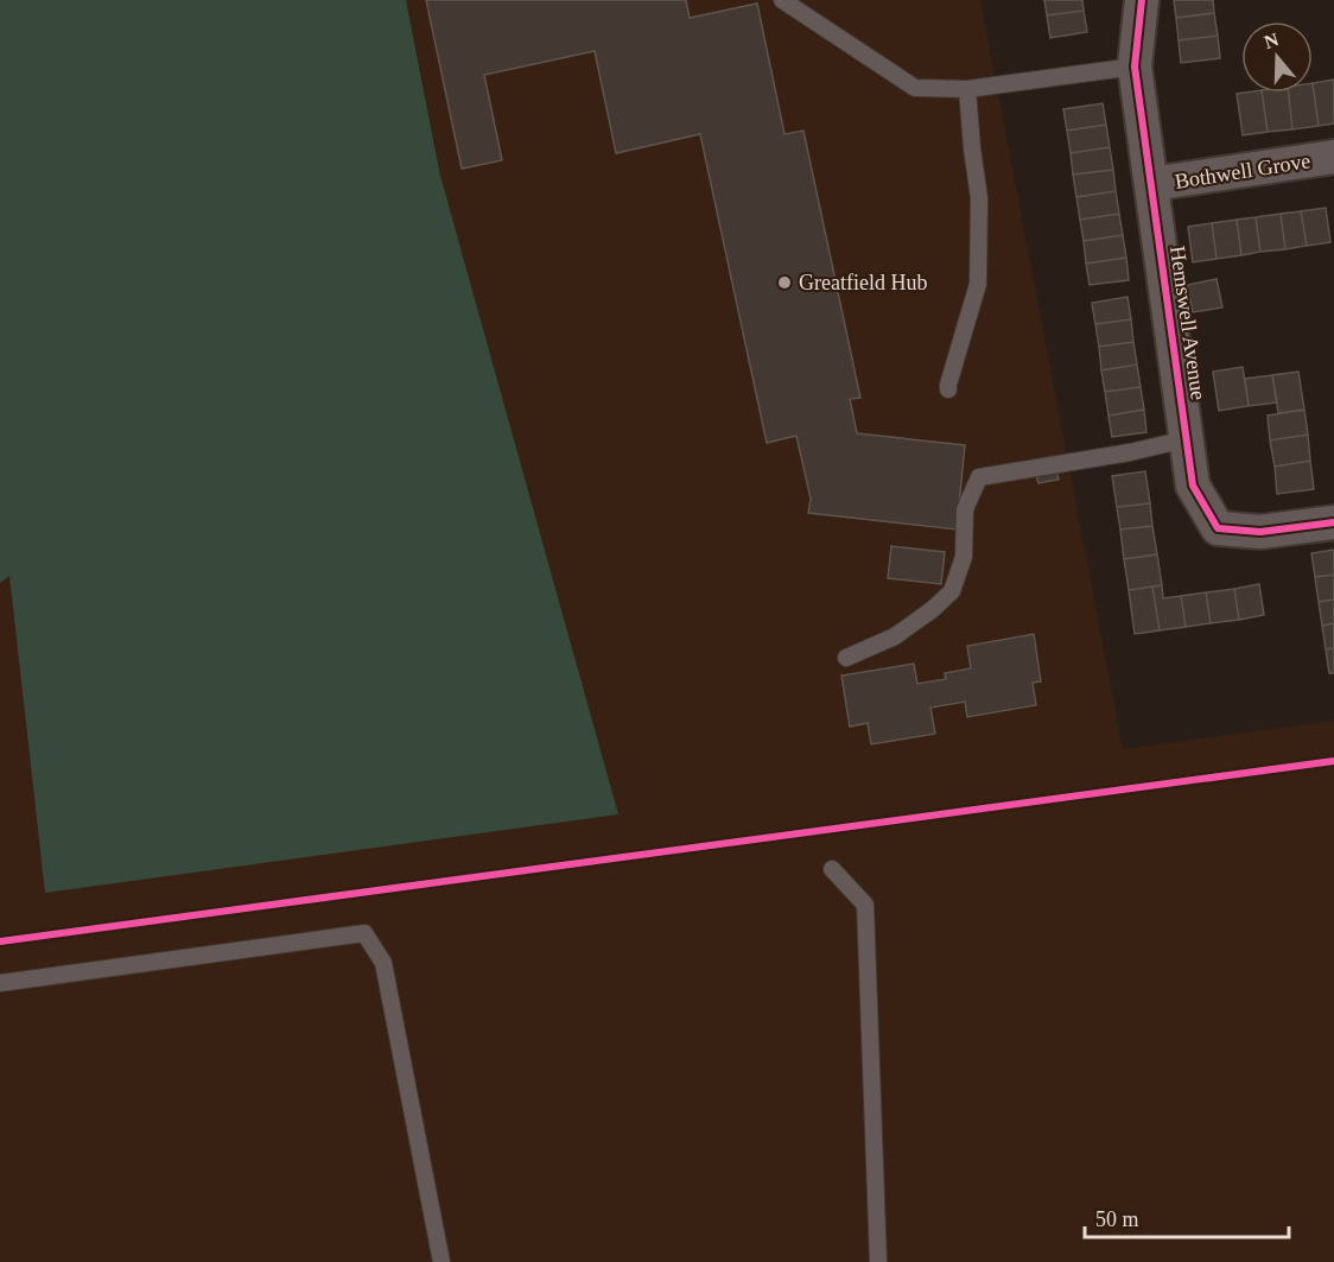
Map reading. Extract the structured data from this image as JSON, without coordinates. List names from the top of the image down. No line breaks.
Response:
{"streets":{"street":["Bothwell Grove","Hemswell Avenue"]},"crossings":[["Bothwell Grove","Hemswell Avenue"]],"places":["Greatfield Hub"],"scale_bar":"50 m","north":"top"}
